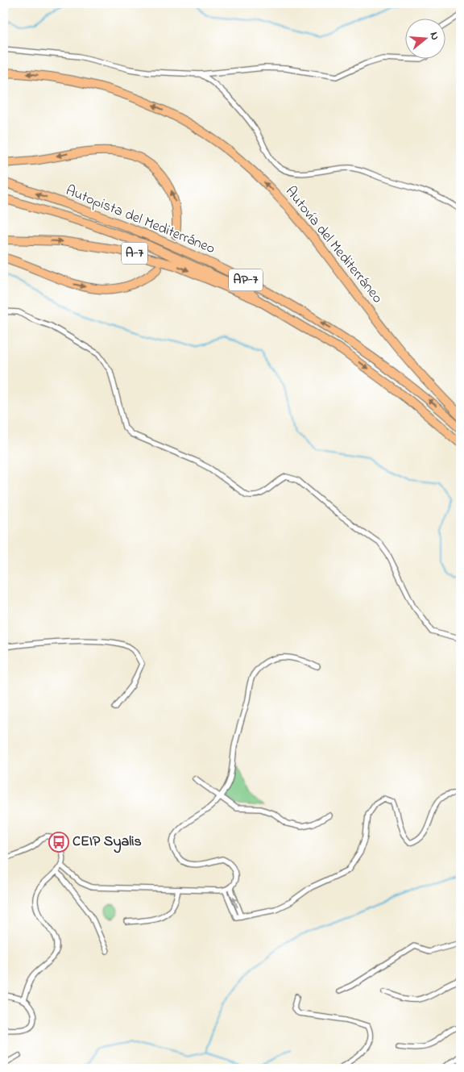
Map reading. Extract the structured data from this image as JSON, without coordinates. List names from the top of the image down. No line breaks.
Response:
{"streets":{"highway":["Autopista del Mediterráneo","Autovía del Mediterráneo","A-7","AP-7"]},"crossings":[["Autopista del Mediterráneo","A-7"]],"places":{"bus stop":["CEIP Syalis"]},"north":"right"}
